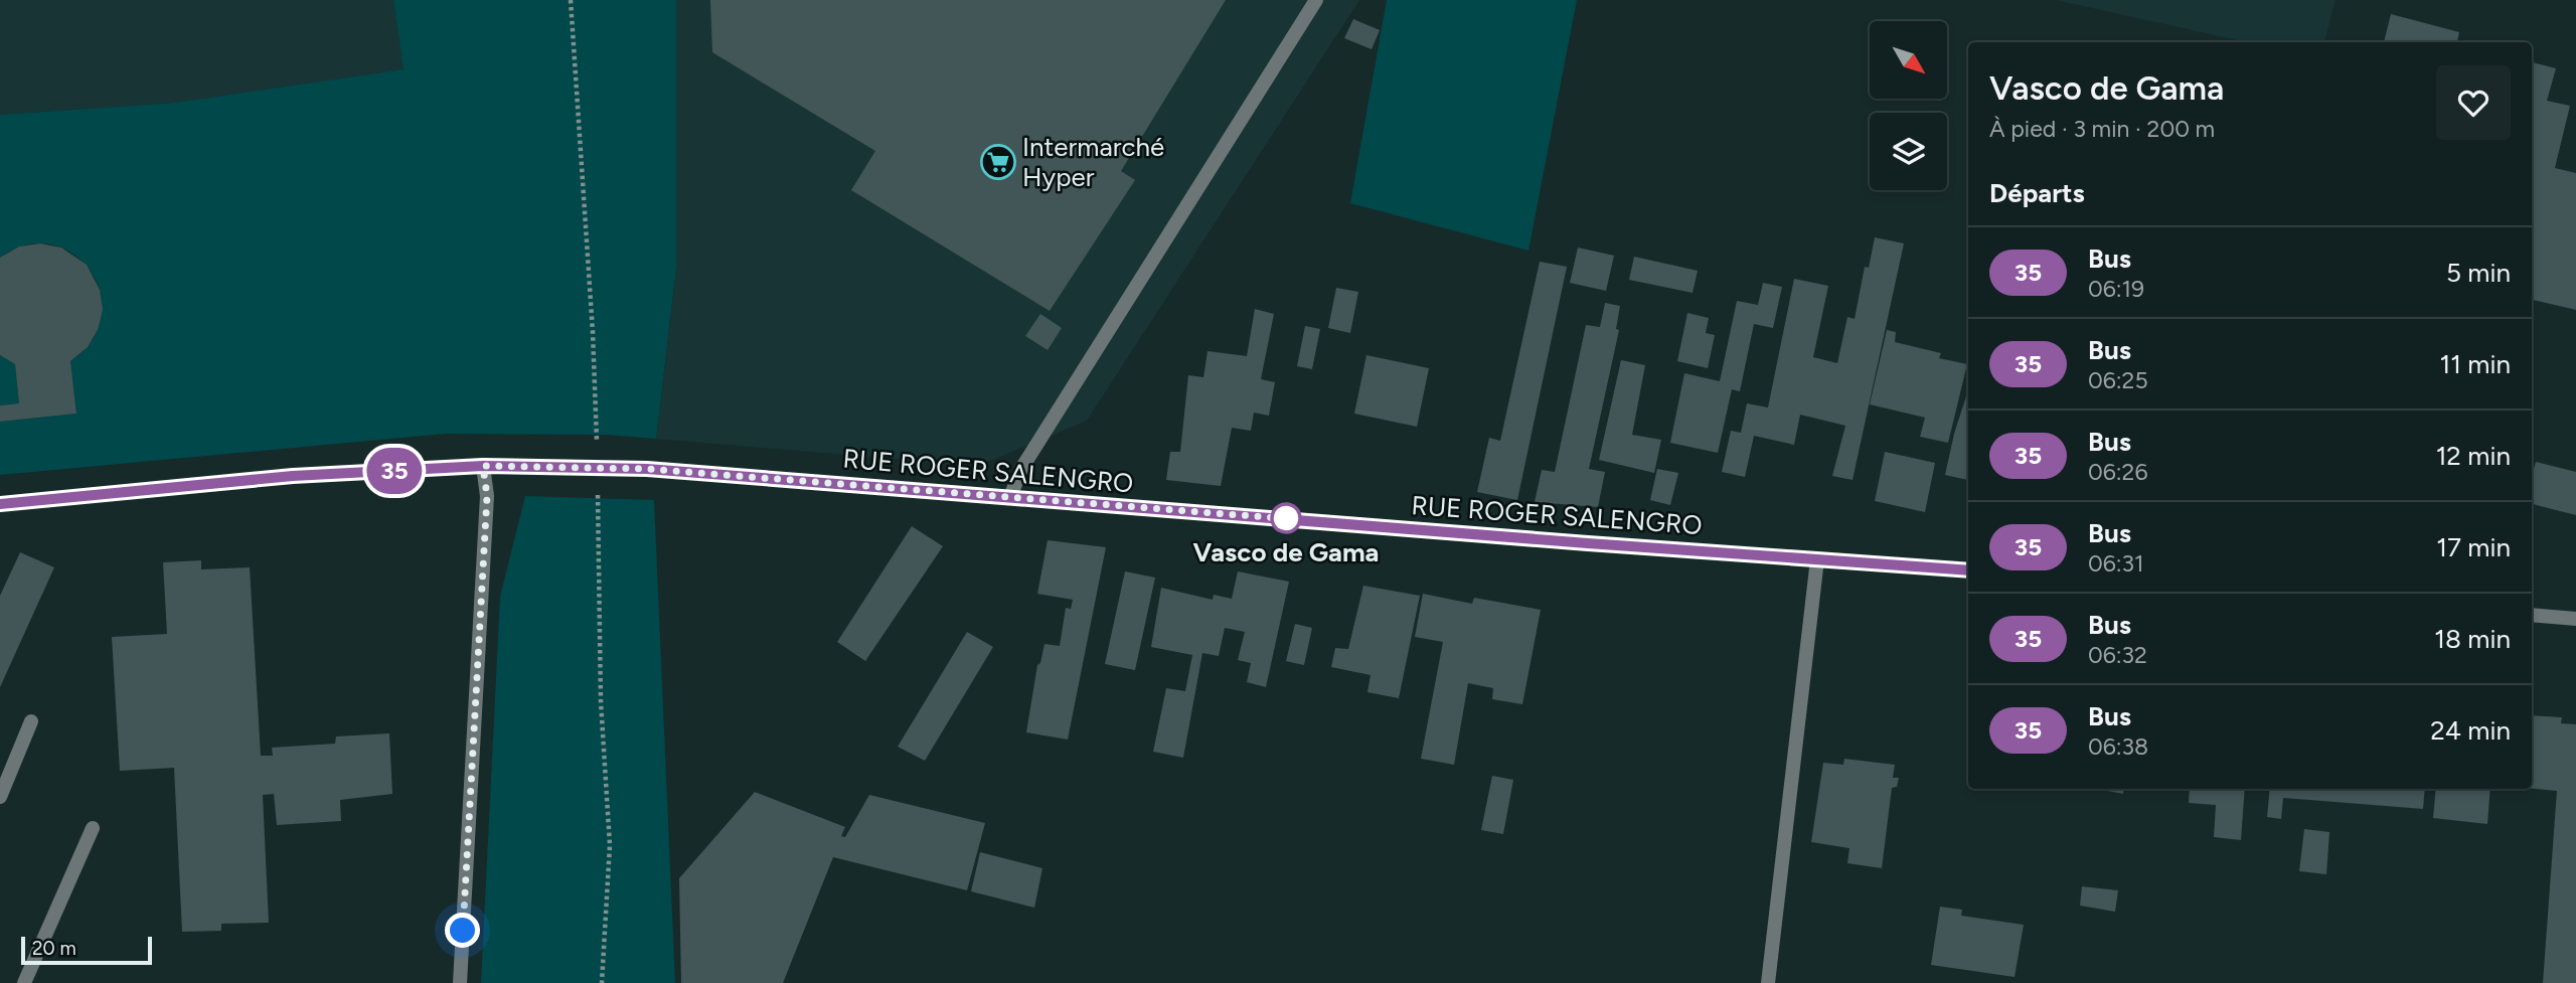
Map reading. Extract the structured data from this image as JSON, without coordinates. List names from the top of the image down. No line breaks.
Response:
{"streets":{"street":["RUE ROGER SALENGRO"]},"places":{"supermarket":["Intermarché Hyper"],"other":["Vasco de Gama"]},"lines":["bus line 35"],"scale_bar":"20 m","north":"bottom right","page":{"on_map":"35","heading":[["Vasco de Gama","À pied · 3 min · 200 m"],"Départs"],"list":[{"mark":"35","name":"Bus","note":"06:19","value":"5 min"},{"mark":"35","name":"Bus","note":"06:25","value":"11 min"},{"mark":"35","name":"Bus","note":"06:26","value":"12 min"},{"mark":"35","name":"Bus","note":"06:31","value":"17 min"},{"mark":"35","name":"Bus","note":"06:32","value":"18 min"},{"mark":"35","name":"Bus","note":"06:38","value":"24 min"}],"scale":"20 m"}}
